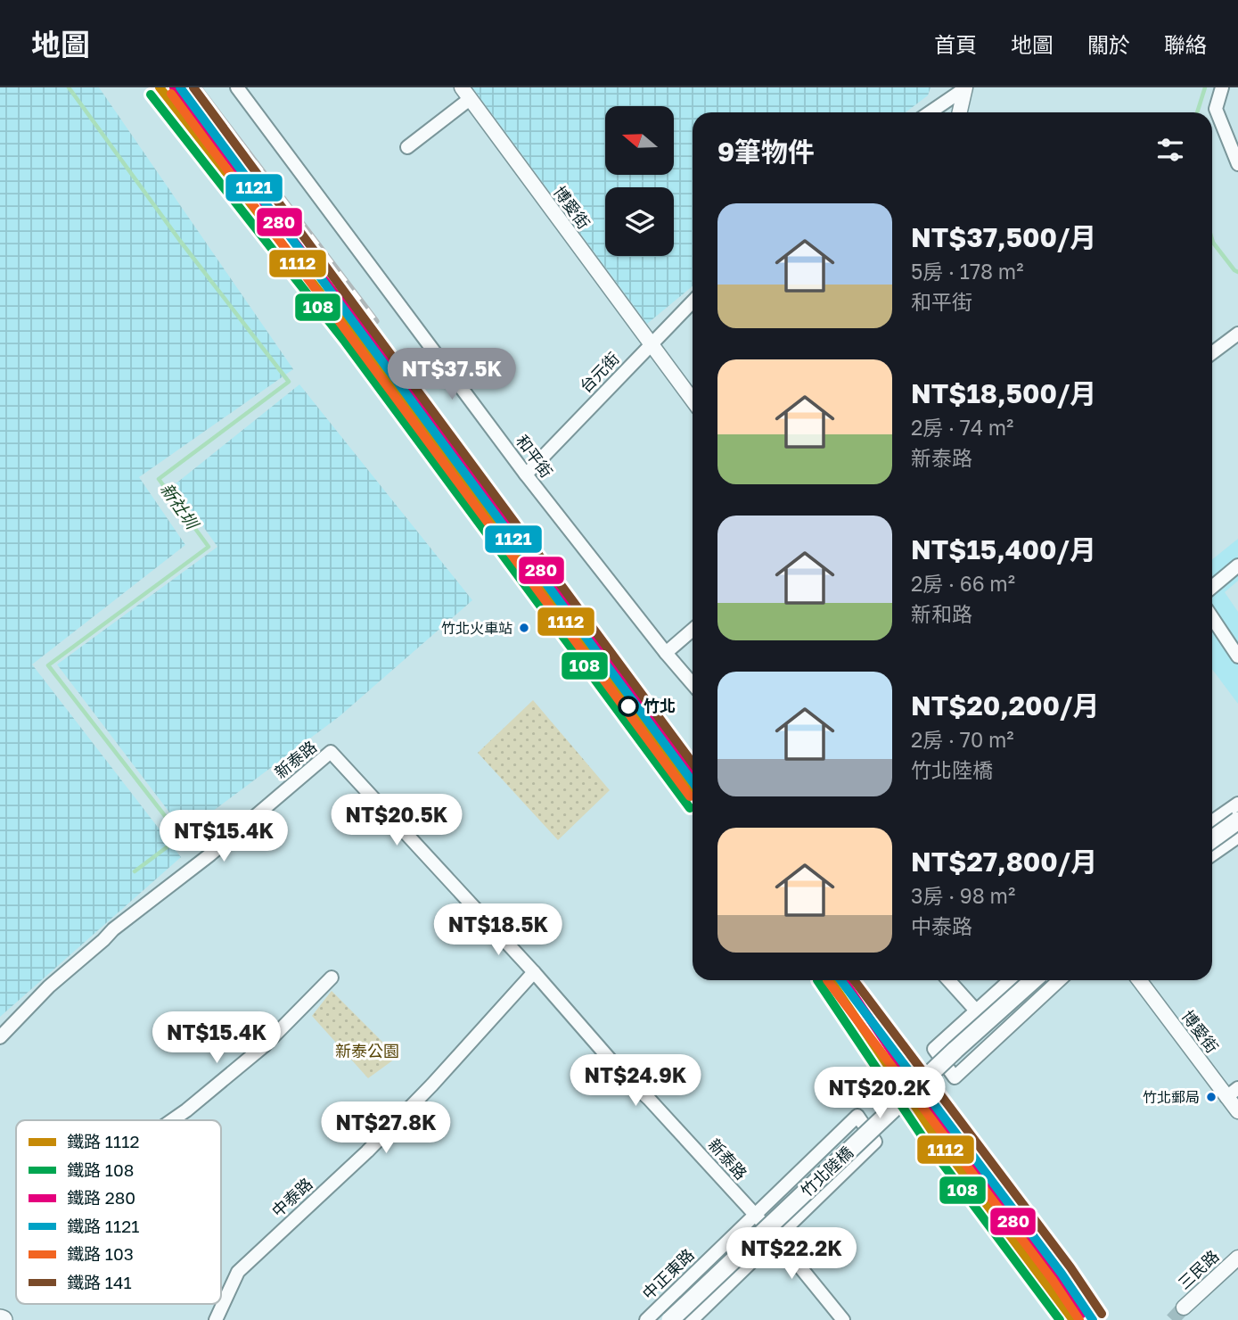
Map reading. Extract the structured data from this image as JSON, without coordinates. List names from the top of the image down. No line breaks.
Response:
{"streets":{"main road":["竹北陸橋"],"street":["博愛街","台元街","和平街","新泰路","中泰路","三民路","中正東路"]},"crossings":[["博愛街","台元街"],["台元街","和平街"],["新泰路","中泰路"],["新泰路","中正東路"]],"water":["新社圳"],"parks":["新泰公園"],"places":["竹北火車站","竹北","竹北郵局"],"lines":["rail line 1112","rail line 280","rail line 1121","rail line 141","rail line 103","rail line 108"],"legend":["鐵路 1112","鐵路 108","鐵路 280","鐵路 1121","鐵路 103","鐵路 141"],"north":"left","page":{"header":"地圖","nav":["首頁","地圖","關於","聯絡"],"heading":"9筆物件","list":[{"name":"NT$37,500/月","note":"5房 · 178 m² · 和平街"},{"name":"NT$18,500/月","note":"2房 · 74 m² · 新泰路"},{"name":"NT$15,400/月","note":"2房 · 66 m² · 新和路"},{"name":"NT$20,200/月","note":"2房 · 70 m² · 竹北陸橋"},{"name":"NT$27,800/月","note":"3房 · 98 m² · 中泰路"}],"price":["NT$37.5K","NT$20.5K","NT$15.4K","NT$18.5K","NT$15.4K","NT$24.9K","NT$20.2K","NT$27.8K","NT$22.2K"]}}
